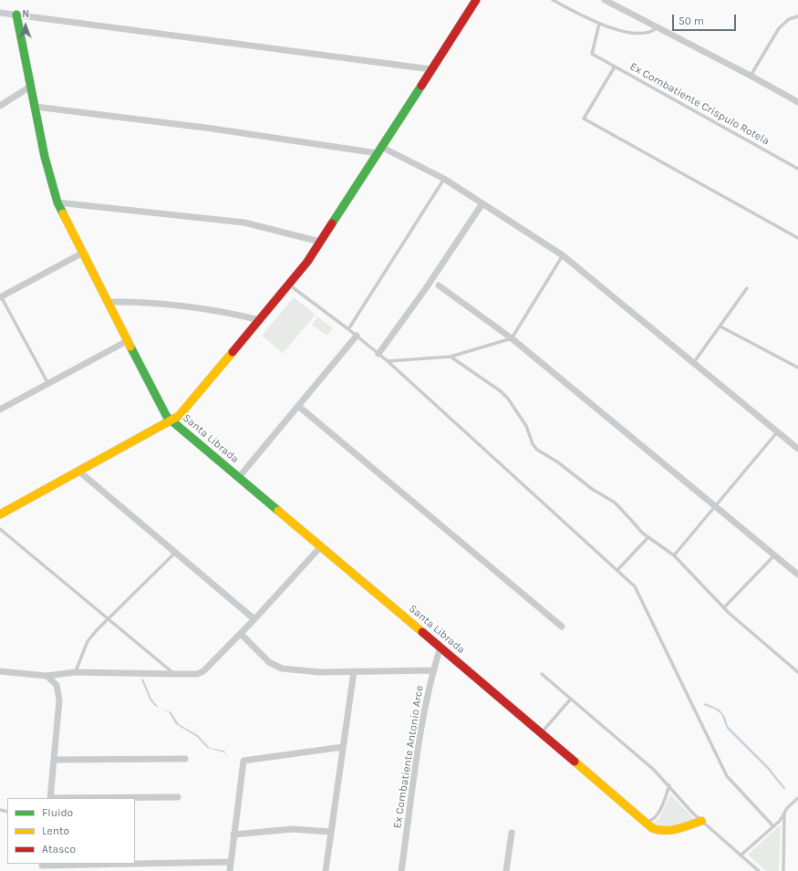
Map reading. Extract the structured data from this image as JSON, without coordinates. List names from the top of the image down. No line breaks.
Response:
{"streets":{"street":["Santa Librada","Ex Combatiente Antonio Arce"],"lane":["Ex Combatiente Crispulo Rotela"]},"crossings":[["Santa Librada","Ex Combatiente Antonio Arce"]],"legend":["Fluido","Lento","Atasco"],"scale_bar":"50 m","north":"top"}
